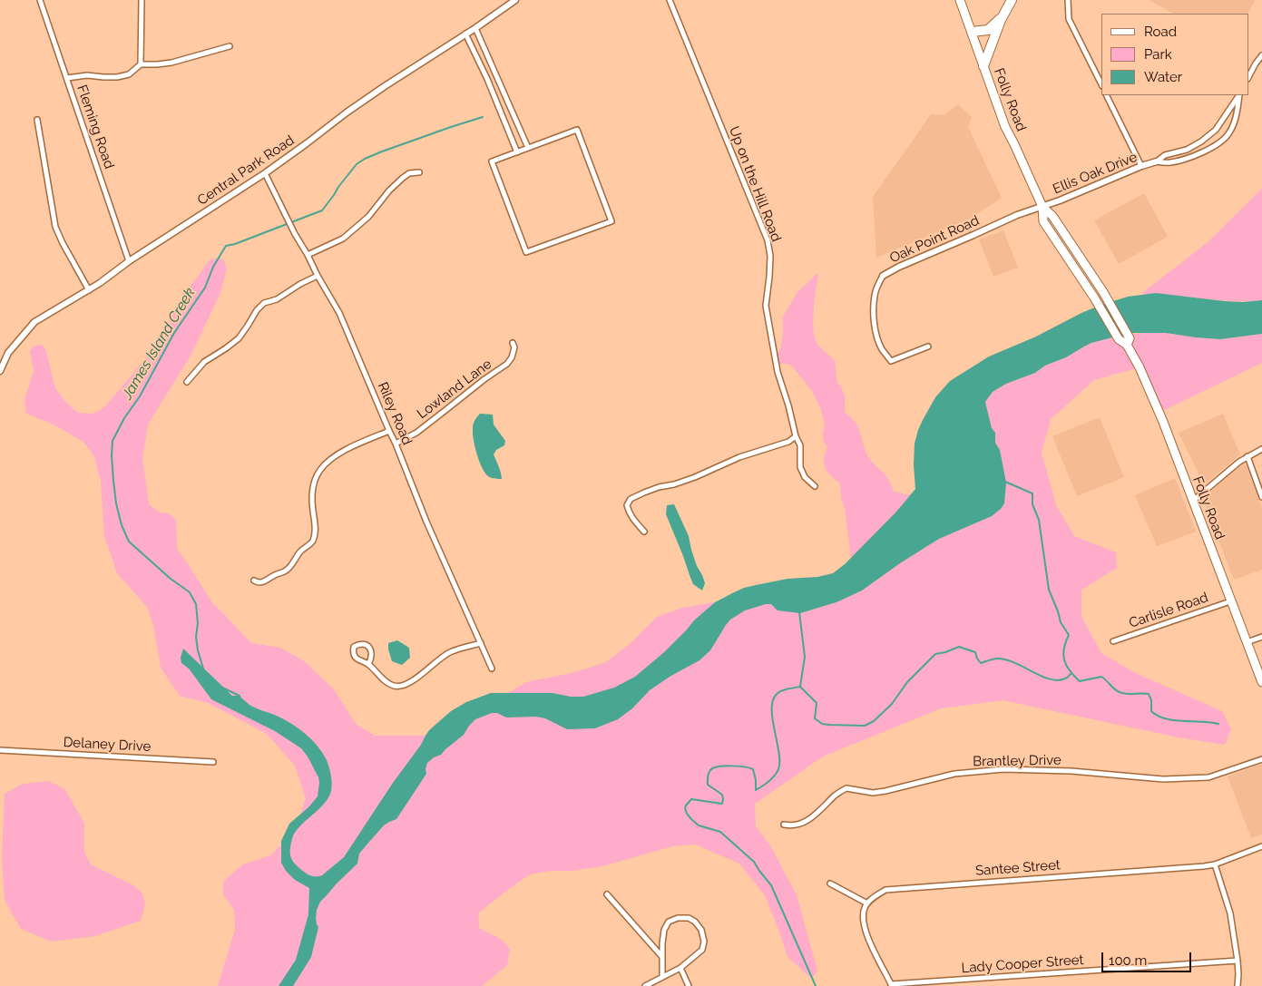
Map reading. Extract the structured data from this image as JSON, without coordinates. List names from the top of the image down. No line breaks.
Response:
{"streets":{"main road":["Folly Road"],"street":["Fleming Road","Central Park Road","Ellis Oak Drive","Up on the Hill Road","Oak Point Road","Lowland Lane","Riley Road","Carlisle Road","Delaney Drive","Brantley Drive","Santee Street","Lady Cooper Street"]},"crossings":[["Folly Road","Ellis Oak Drive"],["Folly Road","Oak Point Road"],["Folly Road","Carlisle Road"],["Fleming Road","Central Park Road"],["Central Park Road","Riley Road"],["Ellis Oak Drive","Oak Point Road"],["Lowland Lane","Riley Road"]],"water":["James Island Creek"],"legend":["Road","Park","Water"],"scale_bar":"100 m"}
